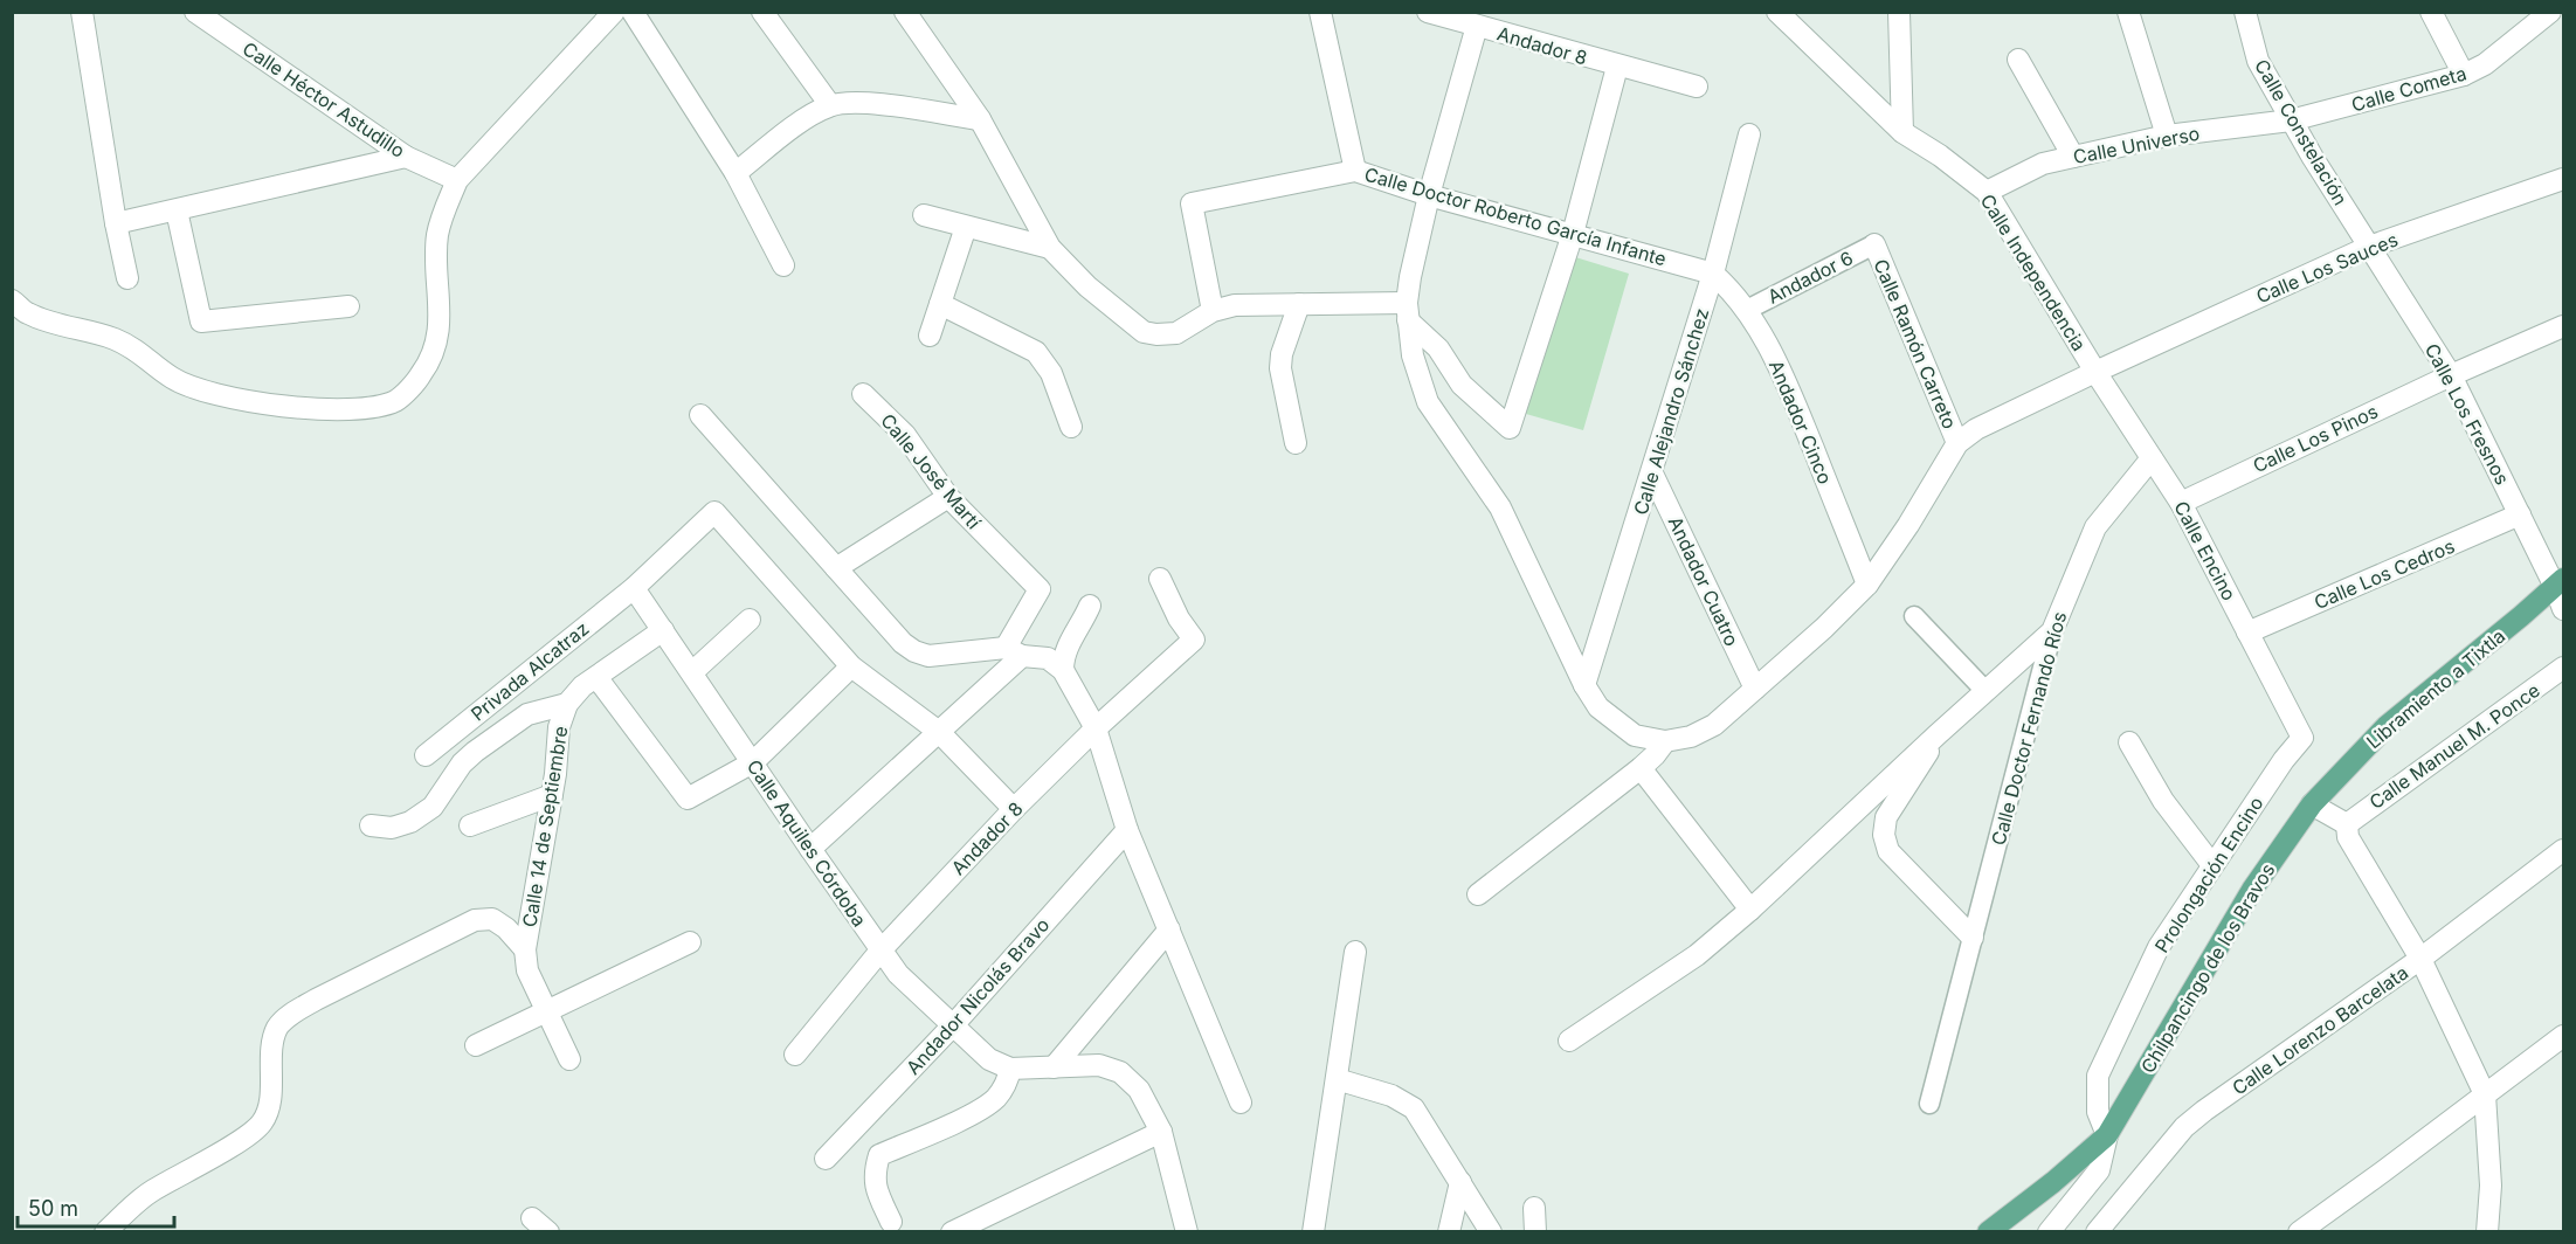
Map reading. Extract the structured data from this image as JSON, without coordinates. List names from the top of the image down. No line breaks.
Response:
{"streets":{"main road":["Libramiento a Tixtla","Chilpancingo de los Bravos"],"street":["Andador 8","Calle Cometa","Calle Héctor Astudillo","Calle Constelación","Calle Universo","Calle Doctor Roberto García Infante","Calle Los Sauces","Calle Independencia","Andador 6","Calle Ramón Carreto","Calle Alejandro Sánchez","Calle Los Fresnos","Andador Cinco","Calle Los Pinos","Calle José Martí","Calle Encino","Calle Los Cedros","Andador Cuatro","Privada Alcatraz","Calle Doctor Fernando Ríos","Calle Manuel M. Ponce","Calle 14 de Septiembre","Calle Aquiles Córdoba","Prolongación Encino","Andador Nicolás Bravo","Calle Lorenzo Barcelata"]},"crossings":[["Andador 8","Calle Aquiles Córdoba"],["Calle Cometa","Calle Constelación"],["Calle Cometa","Calle Universo"],["Calle Constelación","Calle Universo"],["Calle Constelación","Calle Los Sauces"],["Calle Constelación","Calle Los Fresnos"],["Calle Universo","Calle Independencia"],["Calle Doctor Roberto García Infante","Calle Alejandro Sánchez"],["Calle Doctor Roberto García Infante","Andador Cinco"],["Calle Los Sauces","Calle Independencia"],["Calle Los Sauces","Calle Ramón Carreto"],["Calle Los Sauces","Calle Los Fresnos"],["Calle Los Sauces","Calle Encino"],["Calle Independencia","Calle Encino"],["Andador 6","Calle Ramón Carreto"],["Andador 6","Andador Cinco"],["Calle Alejandro Sánchez","Andador Cinco"],["Calle Alejandro Sánchez","Andador Cuatro"],["Calle Los Fresnos","Calle Los Pinos"],["Calle Los Fresnos","Calle Los Cedros"],["Calle Los Fresnos","Libramiento a Tixtla"],["Calle Los Pinos","Calle Encino"],["Calle Encino","Calle Los Cedros"],["Calle Encino","Calle Doctor Fernando Ríos"],["Calle Encino","Prolongación Encino"],["Privada Alcatraz","Calle Aquiles Córdoba"],["Libramiento a Tixtla","Chilpancingo de los Bravos"],["Calle Aquiles Córdoba","Andador Nicolás Bravo"],["Prolongación Encino","Chilpancingo de los Bravos"]],"scale_bar":"50 m"}
